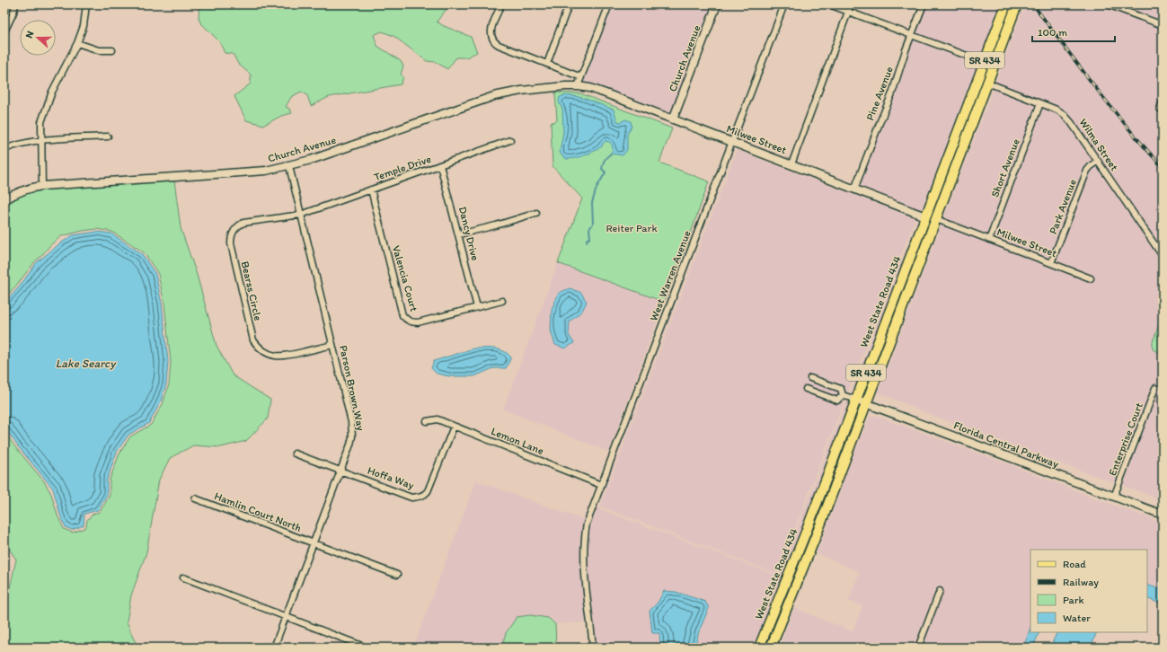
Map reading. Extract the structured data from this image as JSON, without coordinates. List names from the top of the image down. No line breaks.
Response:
{"streets":{"main road":["SR 434","West State Road 434"],"street":["Church Avenue","Pine Avenue","Milwee Street","Wilma Street","Temple Drive","Short Avenue","Park Avenue","Dancy Drive","West Warren Avenue","Valencia Court","Bearss Circle","Parson Brown Way","Enterprise Court","Lemon Lane","Florida Central Parkway","Hoffa Way","Hamlin Court North"]},"crossings":[["Church Avenue","Milwee Street"],["Church Avenue","Parson Brown Way"],["Pine Avenue","Milwee Street"],["Milwee Street","Short Avenue"],["Milwee Street","Park Avenue"],["Milwee Street","West Warren Avenue"],["Milwee Street","West State Road 434"],["Wilma Street","Short Avenue"],["Wilma Street","Park Avenue"],["Wilma Street","West State Road 434"],["Temple Drive","Dancy Drive"],["Temple Drive","Valencia Court"],["Temple Drive","Bearss Circle"],["Temple Drive","Parson Brown Way"],["Dancy Drive","Valencia Court"],["West Warren Avenue","Lemon Lane"],["Bearss Circle","Parson Brown Way"],["West State Road 434","Florida Central Parkway"],["Parson Brown Way","Hoffa Way"],["Parson Brown Way","Hamlin Court North"],["Enterprise Court","Florida Central Parkway"],["Lemon Lane","Hoffa Way"]],"water":["Lake Searcy"],"parks":["Reiter Park"],"legend":["Road","Railway","Park","Water"],"scale_bar":"100 m","north":"left"}
